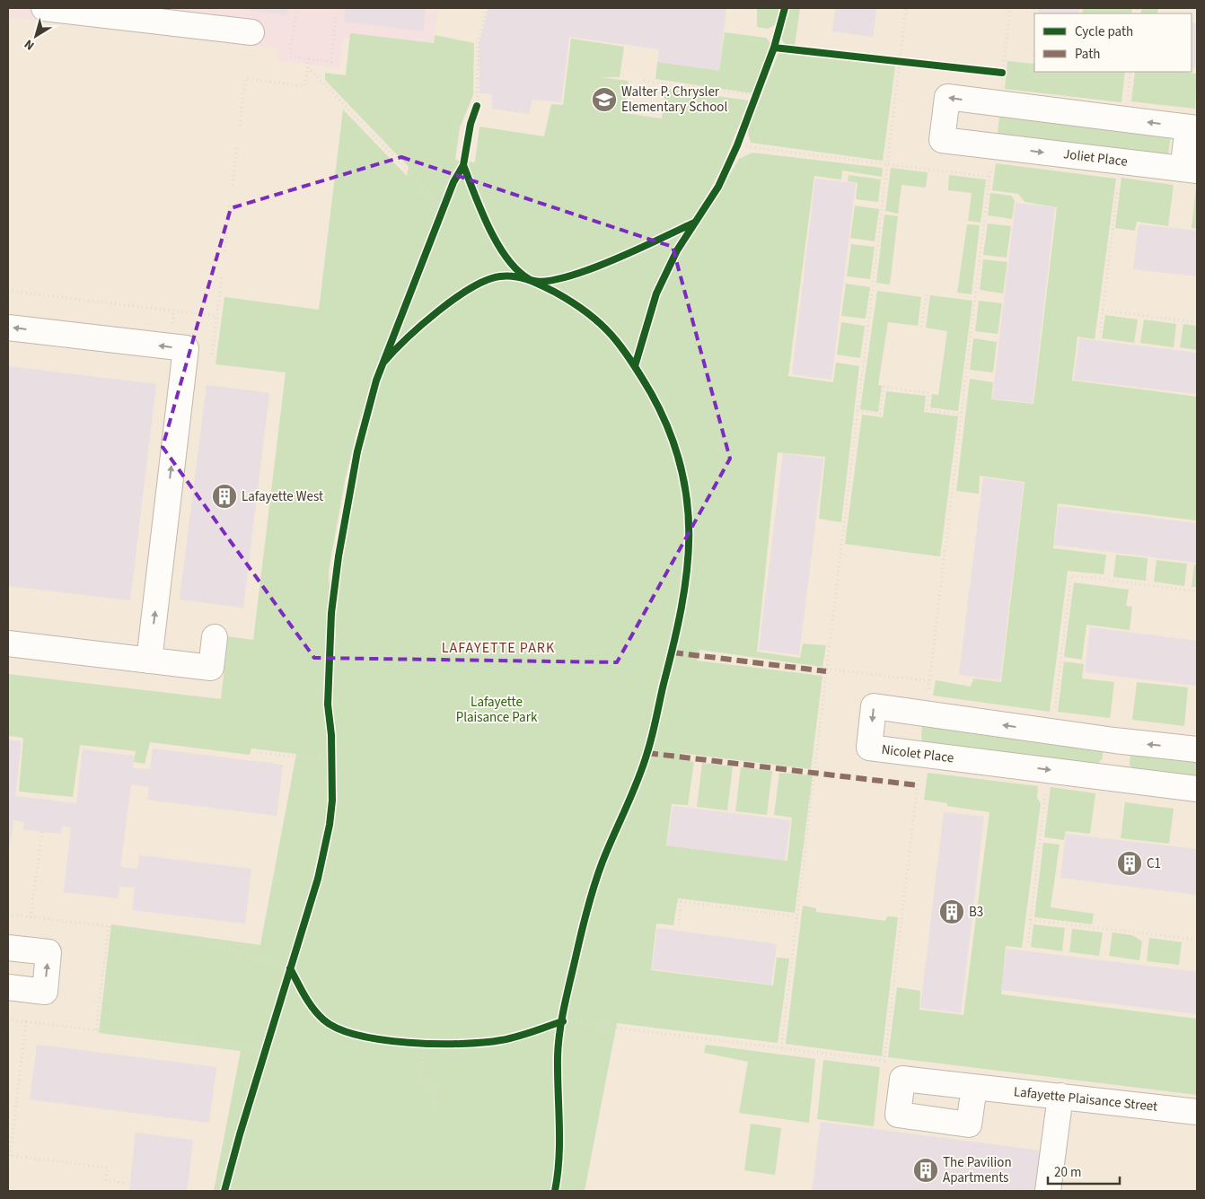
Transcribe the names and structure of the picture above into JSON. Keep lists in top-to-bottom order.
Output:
{
  "streets": {
    "street": ["Joliet Place", "Nicolet Place", "Lafayette Plaisance Street"]
  },
  "districts": ["LAFAYETTE PARK"],
  "parks": ["Lafayette Plaisance Park"],
  "places": {
    "school or university": ["Walter P. Chrysler Elementary School"],
    "building": [
      "Lafayette West",
      "C1",
      "B3",
      "The Pavilion Apartments"
    ]
  },
  "legend": ["Cycle path", "Path"],
  "scale_bar": "20 m",
  "north": "bottom left"
}
